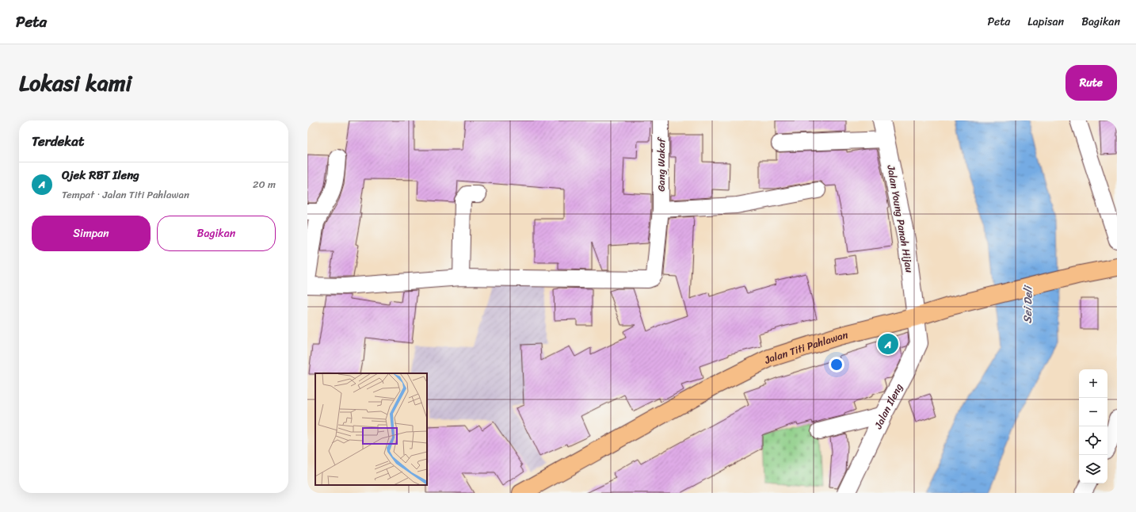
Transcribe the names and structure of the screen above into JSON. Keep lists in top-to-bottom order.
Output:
{
  "streets": {
    "main road": ["Jalan Titi Pahlawan"],
    "street": ["Gang Wakaf", "Jalan Young Panah Hijau", "Jalan Ileng"]
  },
  "crossings": [
    ["Jalan Young Panah Hijau", "Jalan Titi Pahlawan"],
    ["Jalan Young Panah Hijau", "Jalan Ileng"],
    ["Jalan Titi Pahlawan", "Jalan Ileng"]
  ],
  "water": ["Sei Deli"],
  "page": {
    "header": "Peta",
    "nav": ["Peta", "Lapisan", "Bagikan"],
    "title": "Lokasi kami",
    "buttons": [
      "Rute",
      ["Simpan", "Bagikan"]
    ],
    "heading": "Terdekat",
    "list": [
      {
        "mark": "A",
        "name": "Ojek RBT Ileng",
        "note": "Tempat · Jalan Titi Pahlawan",
        "value": "20 m"
      }
    ],
    "pins": "A",
    "map_buttons": ["+", "−"]
  }
}
